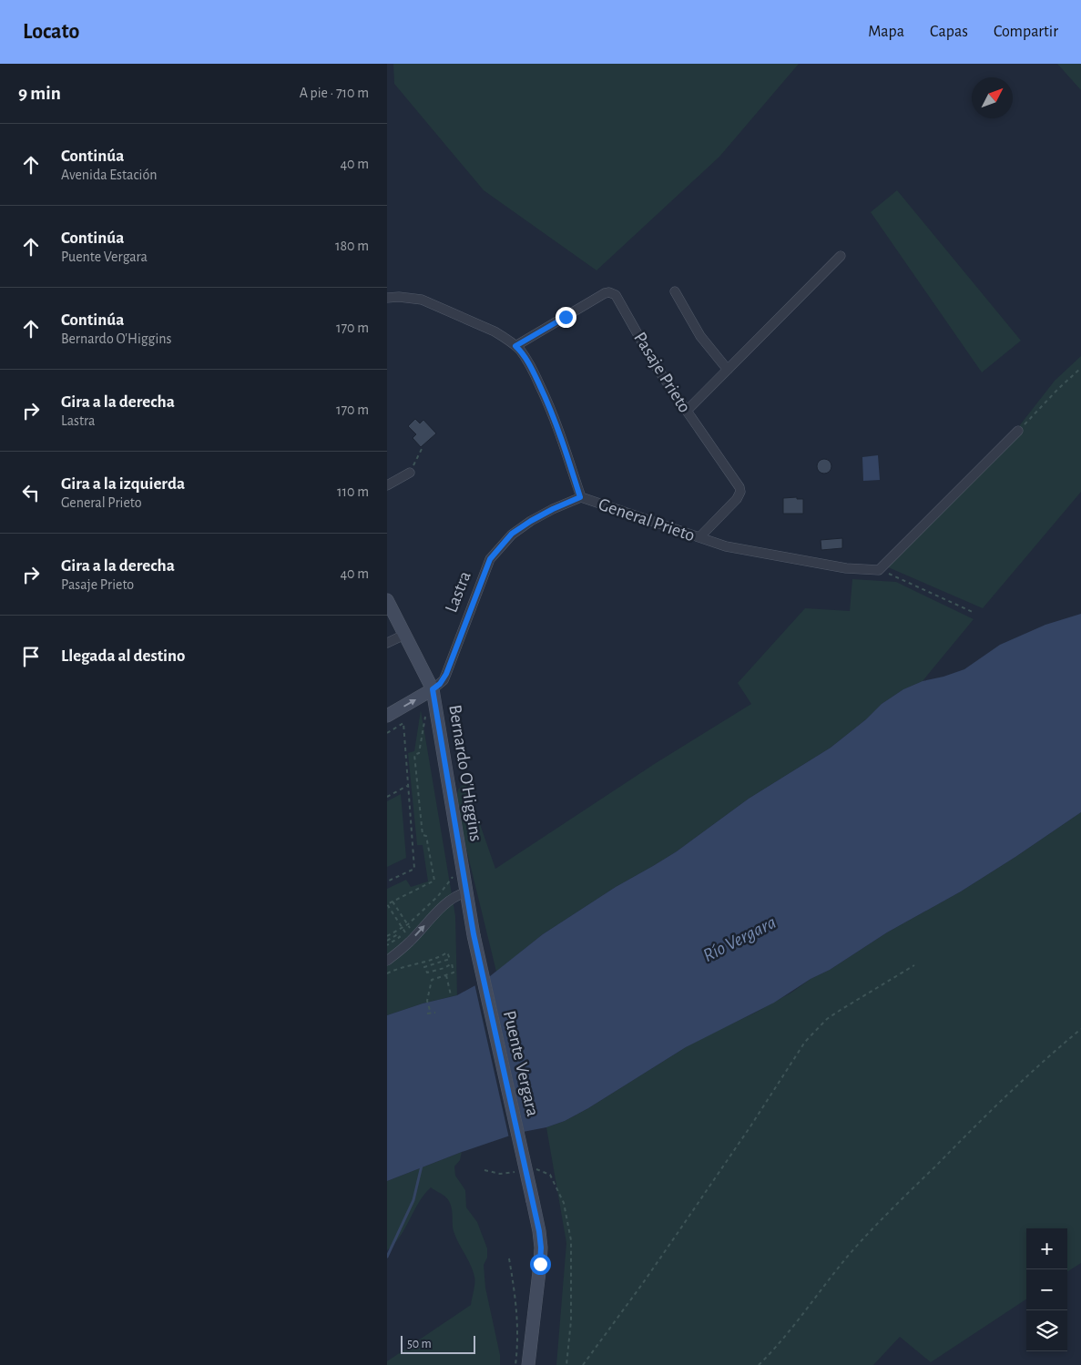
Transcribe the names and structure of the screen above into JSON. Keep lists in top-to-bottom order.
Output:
{
  "streets": {
    "main road": ["Lastra", "Bernardo O'Higgins", "Puente Vergara"],
    "street": ["Pasaje Prieto", "General Prieto"]
  },
  "crossings": [
    ["Pasaje Prieto", "General Prieto"],
    ["General Prieto", "Lastra"],
    ["Lastra", "Bernardo O'Higgins"],
    ["Bernardo O'Higgins", "Puente Vergara"]
  ],
  "water": ["Río Vergara"],
  "scale_bar": "50 m",
  "north": "top right",
  "page": {
    "header": "Locato",
    "nav": ["Mapa", "Capas", "Compartir"],
    "heading": ["9 min", "A pie · 710 m"],
    "list": [
      ["Continúa", "Avenida Estación", "40 m"],
      ["Continúa", "Puente Vergara", "180 m"],
      ["Continúa", "Bernardo O'Higgins", "170 m"],
      ["Gira a la derecha", "Lastra", "170 m"],
      ["Gira a la izquierda", "General Prieto", "110 m"],
      ["Gira a la derecha", "Pasaje Prieto", "40 m"],
      "Llegada al destino"
    ],
    "map_buttons": ["+", "−"],
    "scale": "50 m"
  }
}
